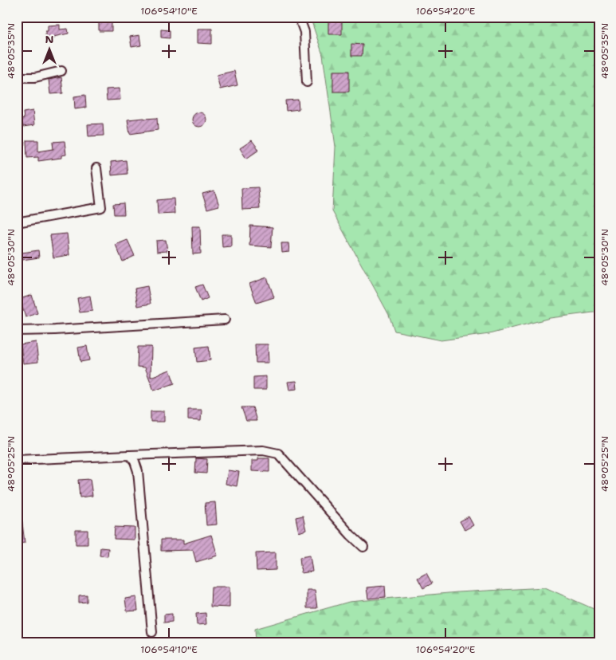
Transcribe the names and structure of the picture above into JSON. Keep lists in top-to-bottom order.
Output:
{
  "north": "top",
  "coordinates": [
    "106°54'10\"E",
    "106°54'20\"E",
    "48°05'35\"N",
    "48°05'30\"N",
    "48°05'25\"N"
  ]
}
